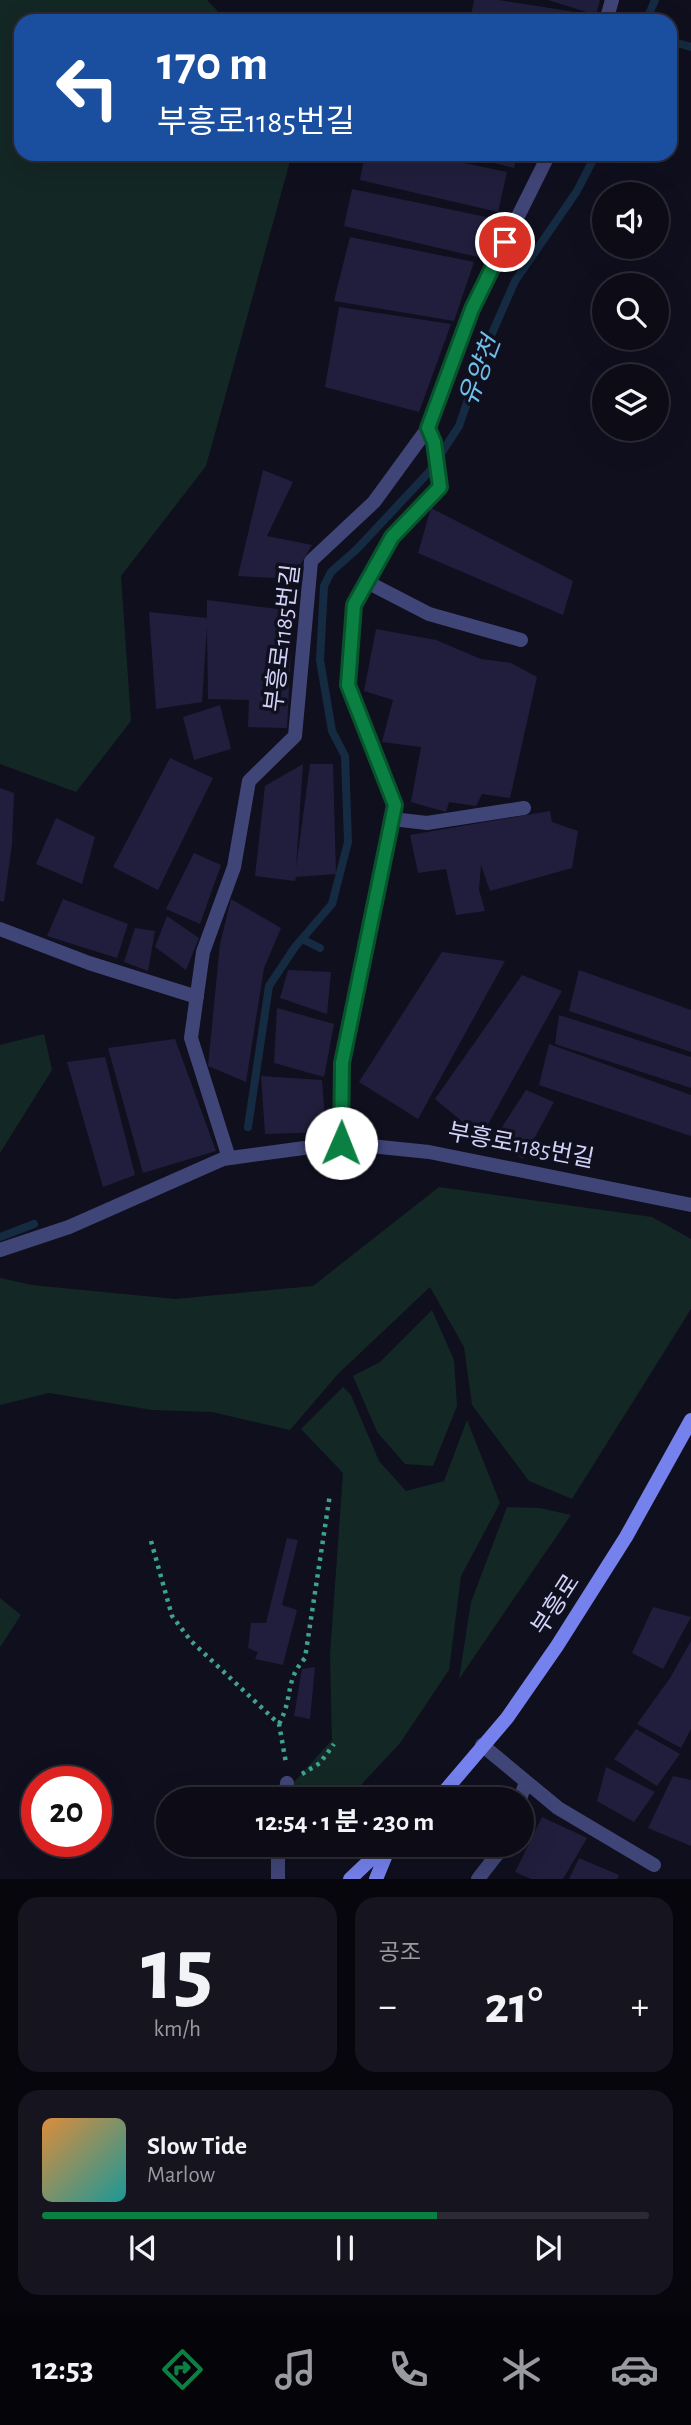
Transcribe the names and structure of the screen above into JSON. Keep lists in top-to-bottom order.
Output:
{
  "streets": {
    "main road": ["부흥로"],
    "lane": ["부흥로1185번길"]
  },
  "water": ["유양천"],
  "page": {
    "turn": ["170 m", "부흥로1185번길"],
    "limit": "20",
    "trip": "12:54 · 1 분 · 230 m",
    "tile": [
      ["15", "km/h"],
      "공조"
    ],
    "heat": ["−", "21°", "+"],
    "song": ["Slow Tide", "Marlow"],
    "tabs": "12:53"
  }
}
